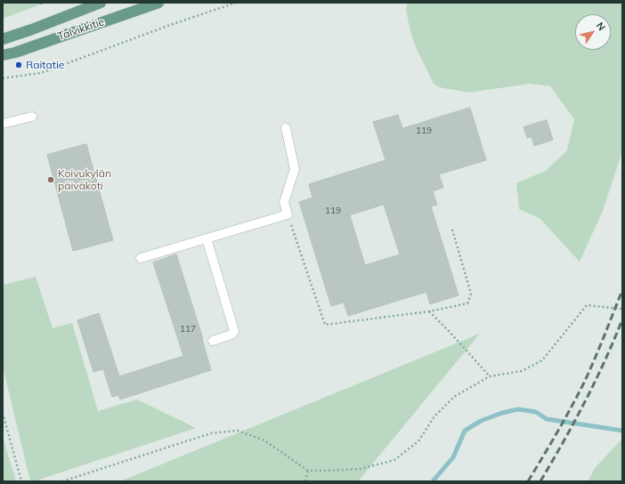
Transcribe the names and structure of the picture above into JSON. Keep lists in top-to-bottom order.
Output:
{
  "streets": {
    "main road": ["Talvikkitie"]
  },
  "places": ["Raitatie", "Koivukylän päiväkoti"],
  "house_numbers": ["119", "119", "117"],
  "north": "top right"
}
